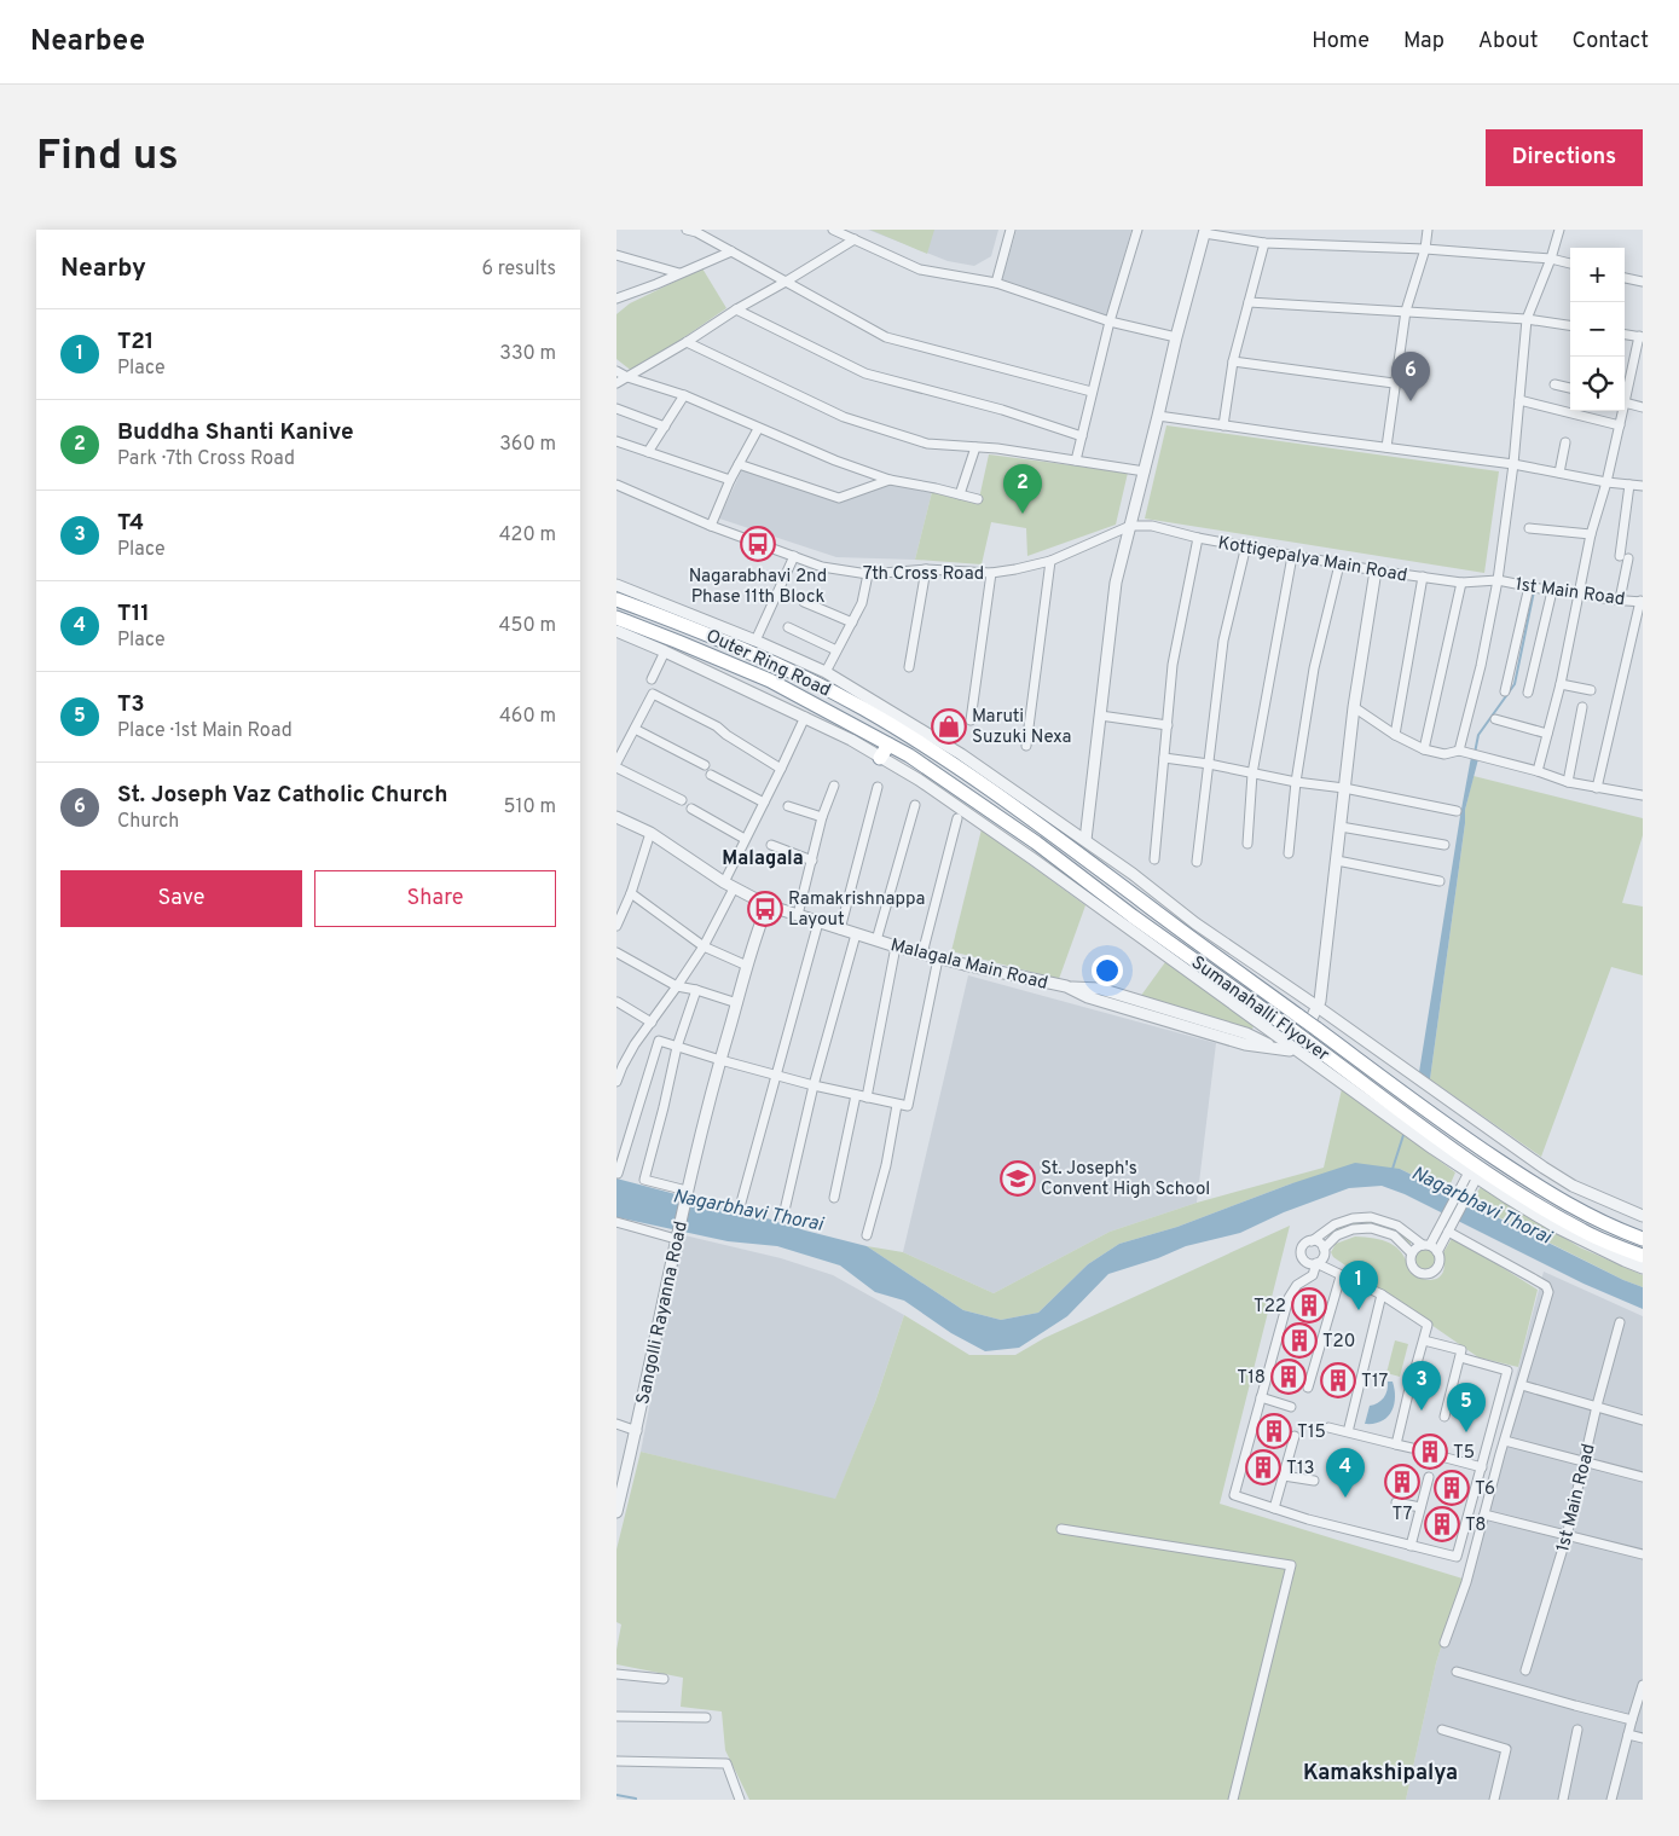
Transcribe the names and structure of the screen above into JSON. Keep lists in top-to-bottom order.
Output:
{
  "streets": {
    "highway": ["Outer Ring Road", "Sumanahalli Flyover"],
    "street": [
      "Kottigepalya Main Road",
      "7th Cross Road",
      "1st Main Road",
      "Malagala Main Road",
      "Sangolli Rayanna Road"
    ]
  },
  "crossings": [
    ["Kottigepalya Main Road", "7th Cross Road"],
    ["Kottigepalya Main Road", "1st Main Road"],
    ["Outer Ring Road", "Sumanahalli Flyover"],
    ["Malagala Main Road", "Sangolli Rayanna Road"]
  ],
  "districts": ["Malagala", "Kamakshipalya"],
  "water": ["Nagarbhavi Thorai"],
  "places": {
    "bus stop": ["Nagarabhavi 2nd Phase 11th Block", "Ramakrishnappa Layout"],
    "shop": ["Maruti Suzuki Nexa"],
    "school or university": ["St. Joseph's Convent High School"],
    "building": [
      "T22",
      "T20",
      "T18",
      "T17",
      "T15",
      "T5",
      "T13",
      "T7",
      "T6",
      "T8"
    ]
  },
  "page": {
    "header": "Nearbee",
    "nav": [
      "Home",
      "Map",
      "About",
      "Contact"
    ],
    "buttons": [
      "Directions",
      ["Save", "Share"]
    ],
    "title": "Find us",
    "heading": ["Nearby", "6 results"],
    "map_buttons": ["+", "−"],
    "list": [
      {
        "mark": "1",
        "name": "T21",
        "note": "Place",
        "value": "330 m"
      },
      {
        "mark": "2",
        "name": "Buddha Shanti Kanive",
        "note": "Park · 7th Cross Road",
        "value": "360 m"
      },
      {
        "mark": "3",
        "name": "T4",
        "note": "Place",
        "value": "420 m"
      },
      {
        "mark": "4",
        "name": "T11",
        "note": "Place",
        "value": "450 m"
      },
      {
        "mark": "5",
        "name": "T3",
        "note": "Place · 1st Main Road",
        "value": "460 m"
      },
      {
        "mark": "6",
        "name": "St. Joseph Vaz Catholic Church",
        "note": "Church",
        "value": "510 m"
      }
    ],
    "pins": [
      "6",
      "2",
      "1",
      "3",
      "5",
      "4"
    ]
  }
}
